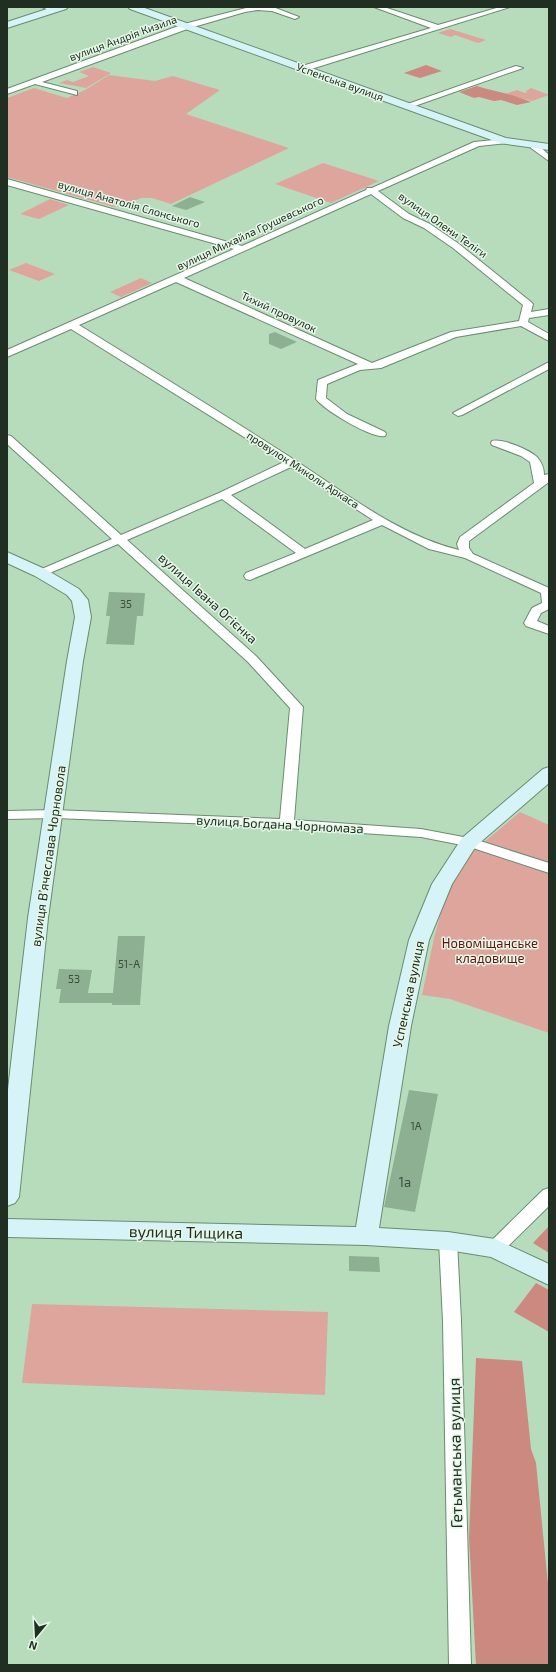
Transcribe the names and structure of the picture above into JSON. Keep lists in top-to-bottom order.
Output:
{
  "streets": {
    "street": [
      "вулиця Андрія Кизила",
      "Успенська вулиця",
      "вулиця Анатолія Слонського",
      "вулиця Олени Теліги",
      "вулиця Михайла Грушевського",
      "Тихий провулок",
      "провулок Миколи Аркаса",
      "вулиця Івана Огієнка",
      "вулиця Богдана Чорномаза",
      "вулиця В’ячеслава Чорновола",
      "вулиця Тищика",
      "Гетьманська вулиця"
    ]
  },
  "crossings": [
    ["вулиця Андрія Кизила", "Успенська вулиця"],
    ["Успенська вулиця", "вулиця Михайла Грушевського"],
    ["Успенська вулиця", "вулиця Богдана Чорномаза"],
    ["Успенська вулиця", "вулиця Тищика"],
    ["вулиця Анатолія Слонського", "вулиця Михайла Грушевського"],
    ["вулиця Олени Теліги", "вулиця Михайла Грушевського"],
    ["вулиця Михайла Грушевського", "Тихий провулок"],
    ["вулиця Михайла Грушевського", "провулок Миколи Аркаса"],
    ["вулиця Івана Огієнка", "вулиця Богдана Чорномаза"],
    ["вулиця Богдана Чорномаза", "вулиця В’ячеслава Чорновола"],
    ["вулиця Тищика", "Гетьманська вулиця"]
  ],
  "parks": ["Новоміщанське кладовище"],
  "house_numbers": [
    "35",
    "51-А",
    "53",
    "1А",
    "1а"
  ],
  "north": "bottom"
}
